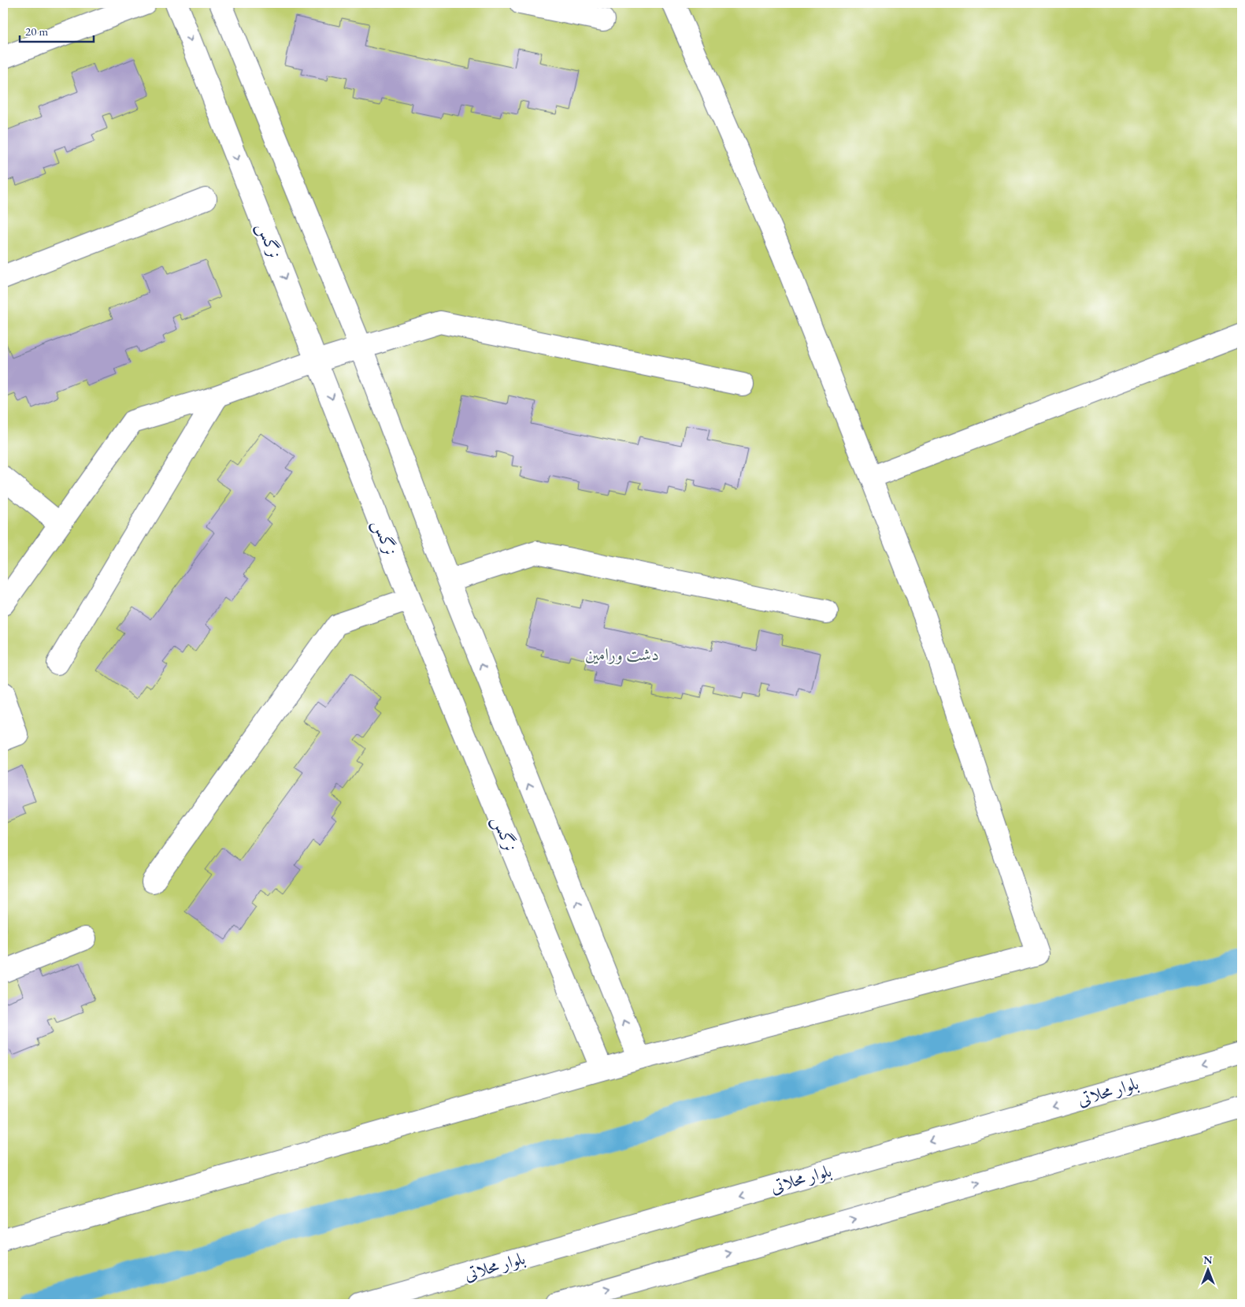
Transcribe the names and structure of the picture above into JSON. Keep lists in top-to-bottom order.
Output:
{
  "streets": {
    "street": ["نرگس", "بلوار محلاتی"]
  },
  "parks": ["دشت ورامین"],
  "scale_bar": "20 m",
  "north": "top"
}
